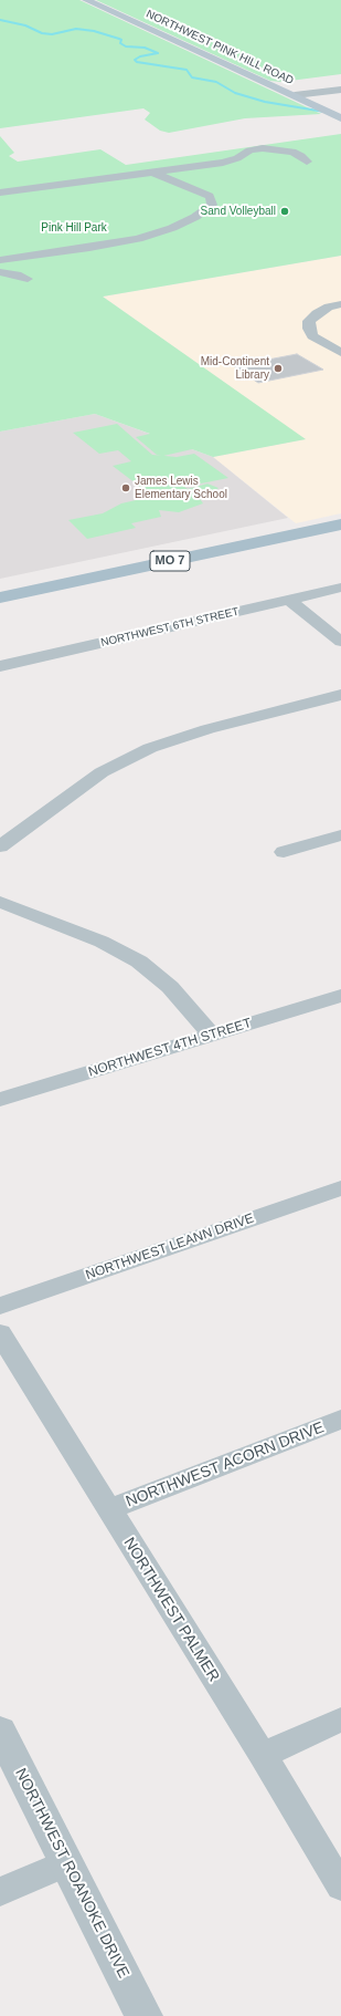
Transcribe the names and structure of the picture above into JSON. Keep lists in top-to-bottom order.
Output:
{
  "streets": {
    "main road": ["NORTHWEST PINK HILL ROAD", "MO 7"],
    "street": [
      "NORTHWEST 6TH STREET",
      "NORTHWEST 4TH STREET",
      "NORTHWEST LEANN DRIVE",
      "NORTHWEST ACORN DRIVE",
      "NORTHWEST PALMER",
      "NORTHWEST ROANOKE DRIVE"
    ]
  },
  "crossings": [
    ["NORTHWEST ACORN DRIVE", "NORTHWEST PALMER"]
  ],
  "parks": ["Pink Hill Park"],
  "places": ["Sand Volleyball", "Mid-Continent Library", "James Lewis Elementary School"]
}
